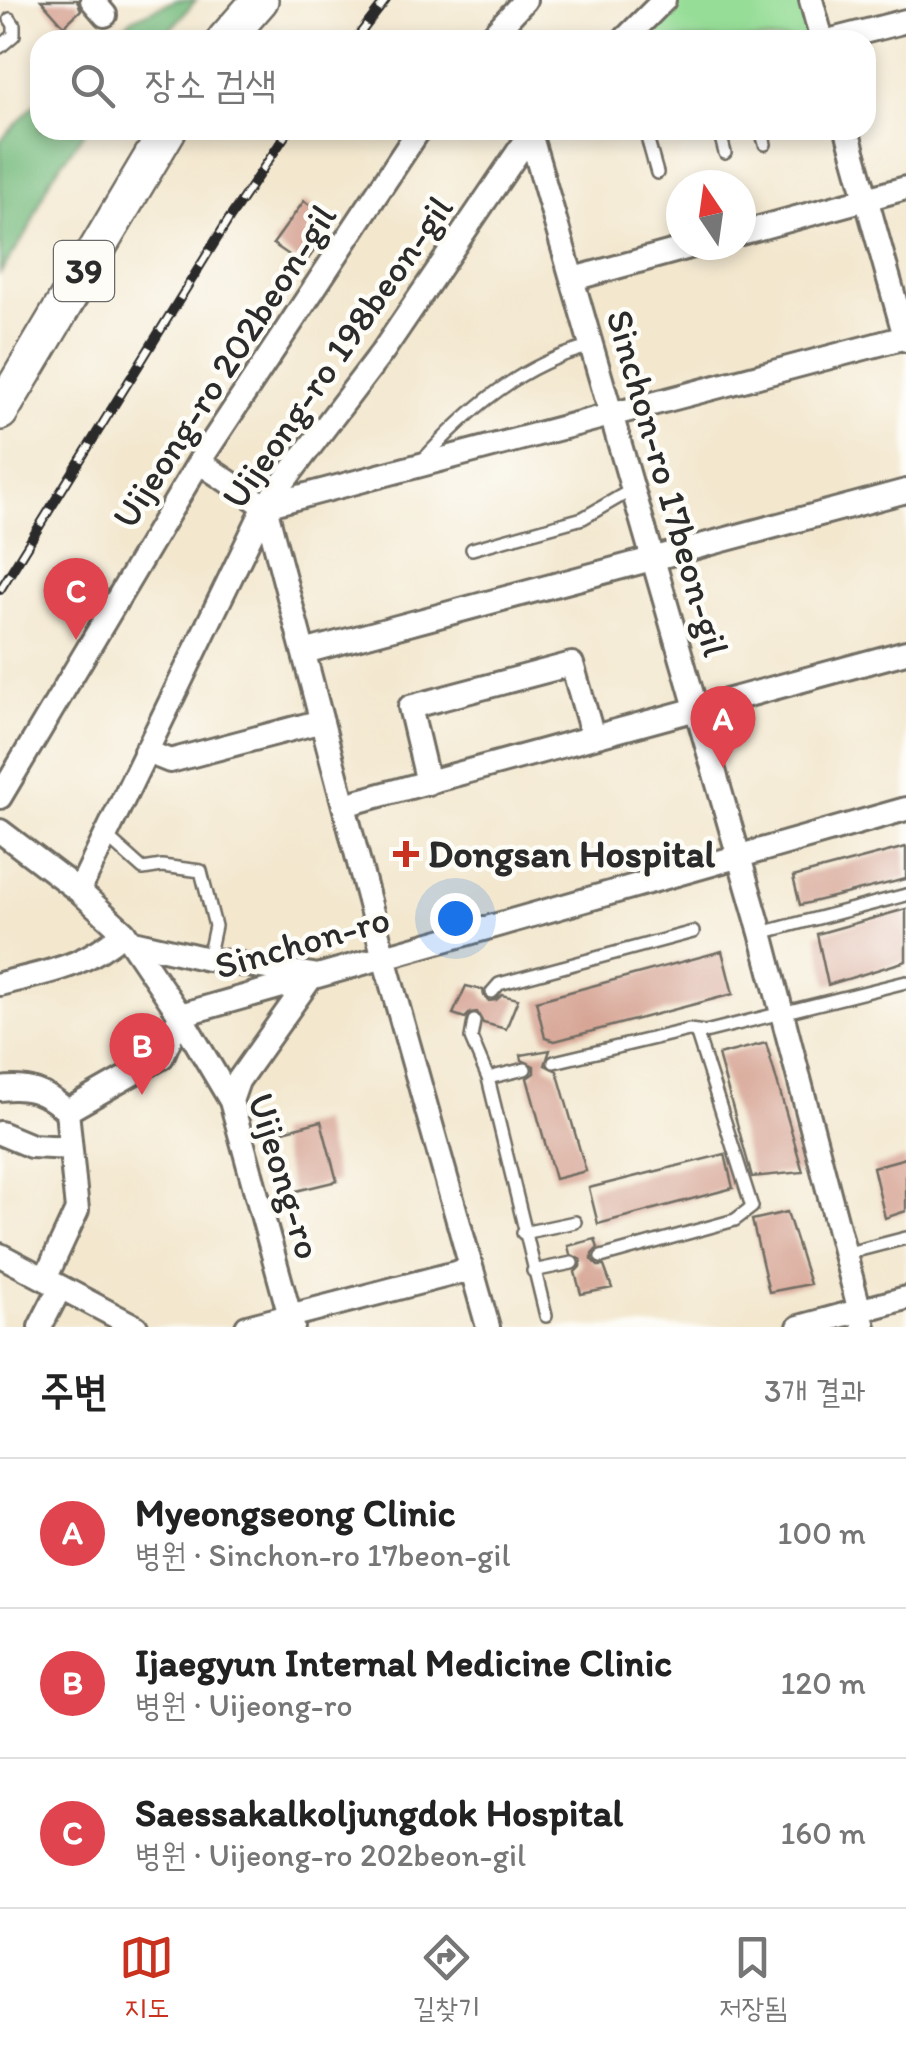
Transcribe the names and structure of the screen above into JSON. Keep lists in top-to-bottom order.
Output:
{
  "streets": {
    "main road": ["39"],
    "street": [
      "Uijeong-ro 198beon-gil",
      "Uijeong-ro 202beon-gil",
      "Sinchon-ro 17beon-gil",
      "Sinchon-ro",
      "Uijeong-ro"
    ]
  },
  "crossings": [
    ["Uijeong-ro 198beon-gil", "Uijeong-ro"],
    ["Sinchon-ro 17beon-gil", "Sinchon-ro"],
    ["Sinchon-ro", "Uijeong-ro"]
  ],
  "places": {
    "health": ["Dongsan Hospital"]
  },
  "north": "top",
  "page": {
    "search": "장소 검색",
    "pins": ["C", "A", "B"],
    "heading": ["주변", "3개 결과"],
    "list": [
      {
        "mark": "A",
        "name": "Myeongseong Clinic",
        "note": "병원 · Sinchon-ro 17beon-gil",
        "value": "100 m"
      },
      {
        "mark": "B",
        "name": "Ijaegyun Internal Medicine Clinic",
        "note": "병원 · Uijeong-ro",
        "value": "120 m"
      },
      {
        "mark": "C",
        "name": "Saessakalkoljungdok Hospital",
        "note": "병원 · Uijeong-ro 202beon-gil",
        "value": "160 m"
      }
    ],
    "nav": ["지도", "길찾기", "저장됨"]
  }
}
